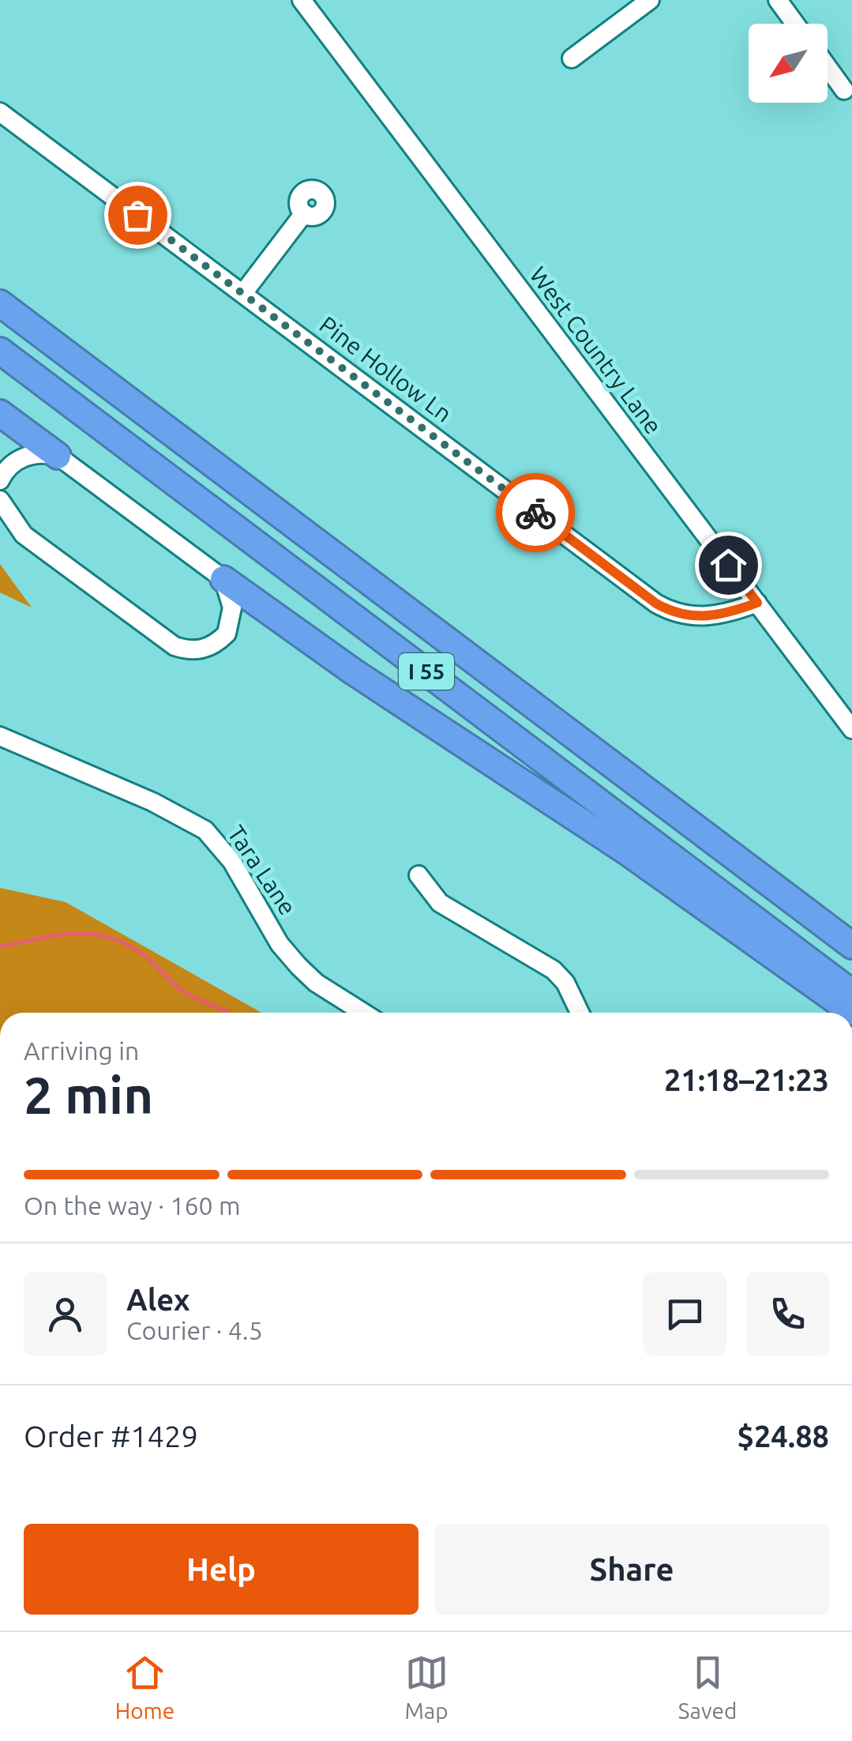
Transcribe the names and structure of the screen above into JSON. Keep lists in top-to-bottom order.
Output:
{
  "streets": {
    "highway": ["I 55"],
    "street": ["West Country Lane", "Pine Hollow Ln", "Tara Lane"]
  },
  "crossings": [
    ["West Country Lane", "Pine Hollow Ln"]
  ],
  "north": "bottom left",
  "page": {
    "heading": ["2 min", "Arriving in", "21:18–21:23"],
    "panel": [
      "Alex",
      "Courier · 4.5",
      "Order #1429",
      "$24.88"
    ],
    "bar": "On the way · 160 m",
    "buttons": ["Help", "Share"],
    "tabs": ["Home", "Map", "Saved"]
  }
}
